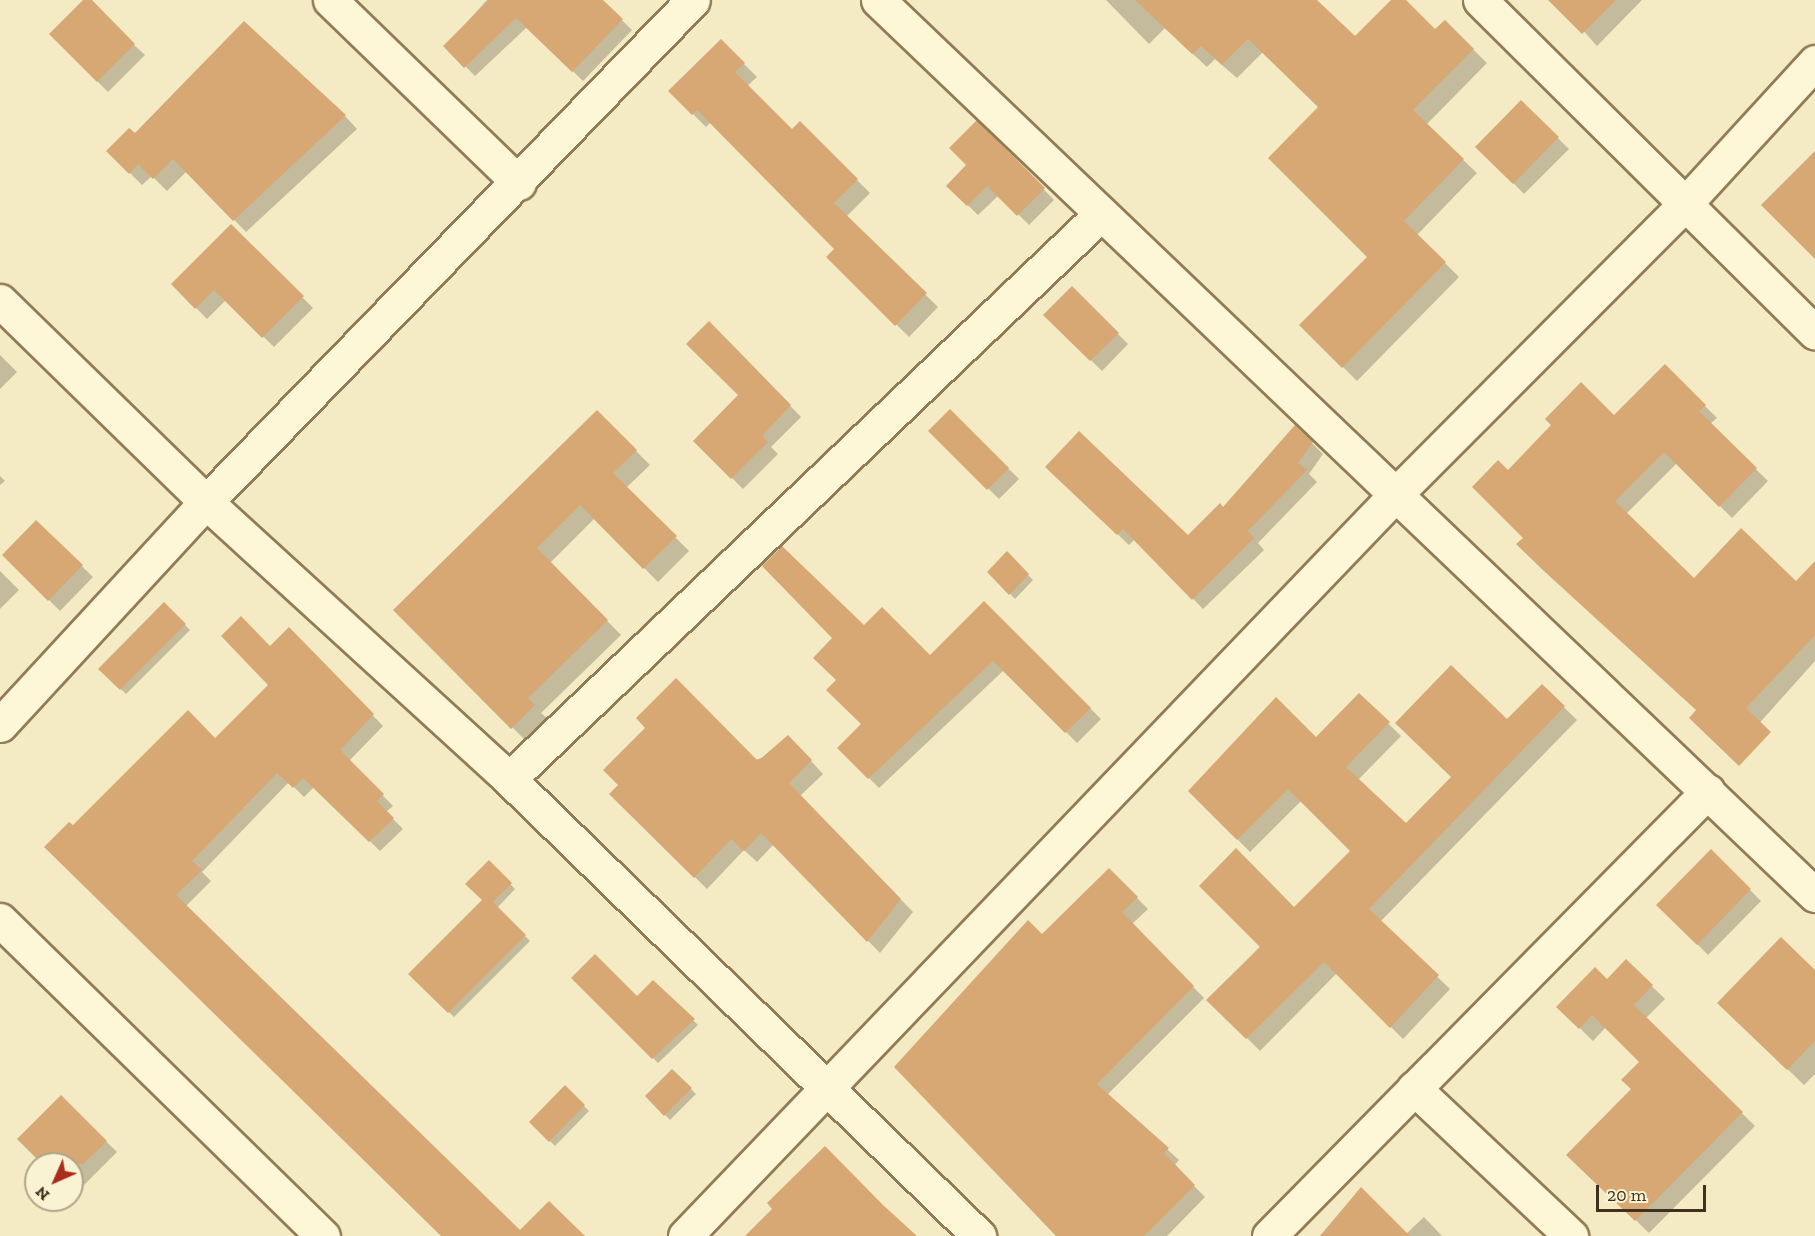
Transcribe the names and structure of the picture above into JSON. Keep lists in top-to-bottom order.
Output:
{
  "scale_bar": "20 m",
  "north": "bottom left"
}
